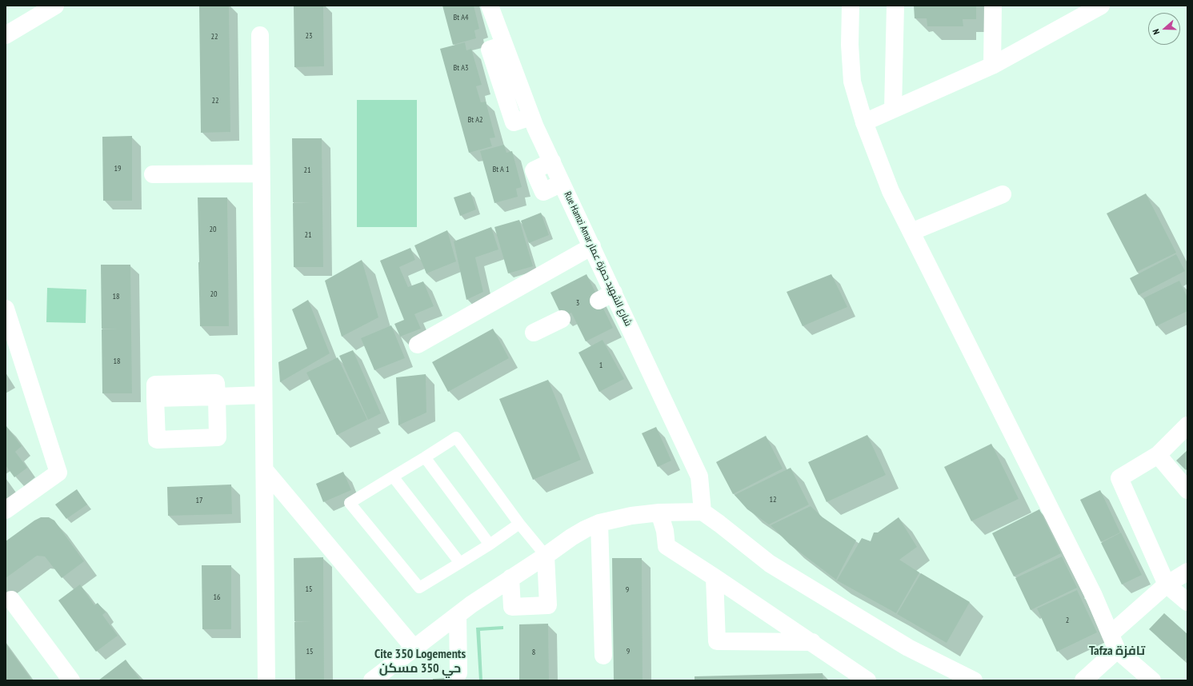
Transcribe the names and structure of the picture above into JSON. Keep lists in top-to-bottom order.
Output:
{
  "streets": {
    "street": ["Rue Hamzi Amar شارع الشهيد حمزة عمار"]
  },
  "districts": ["Tafza تافزة", "Cite 350 Logements حي 350 مسكن"],
  "house_numbers": [
    "Bt A4",
    "23",
    "22",
    "Bt A3",
    "22",
    "Bt A2",
    "19",
    "Bt A 1",
    "21",
    "20",
    "21",
    "20",
    "18",
    "3",
    "18",
    "1",
    "12",
    "17",
    "15",
    "9",
    "16",
    "2",
    "15",
    "9",
    "8"
  ],
  "north": "left"
}
